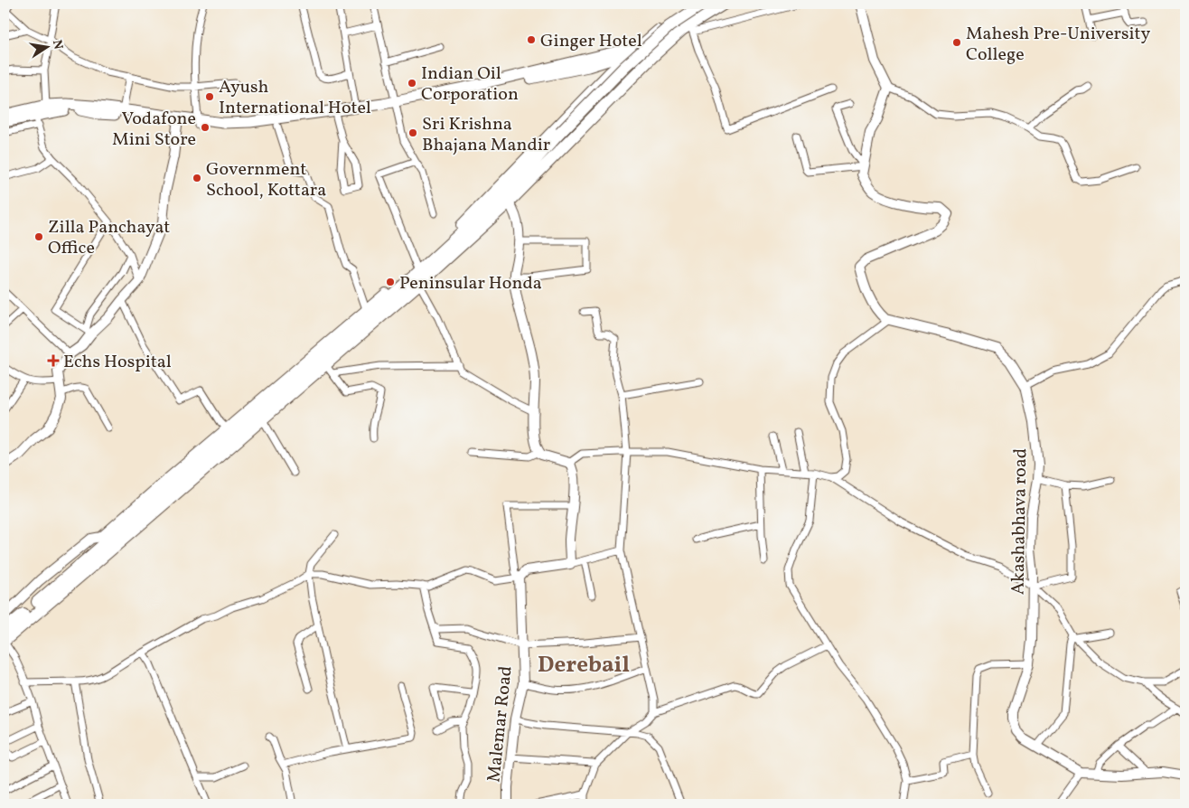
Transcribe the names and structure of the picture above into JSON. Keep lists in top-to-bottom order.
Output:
{
  "streets": {
    "street": ["Akashabhava road", "Malemar Road"]
  },
  "districts": ["Derebail"],
  "places": {
    "other": [
      "Ginger Hotel",
      "Mahesh Pre-University College",
      "Indian Oil Corporation",
      "Ayush International Hotel",
      "Vodafone Mini Store",
      "Sri Krishna Bhajana Mandir",
      "Government School, Kottara",
      "Zilla Panchayat Office",
      "Peninsular Honda"
    ],
    "health": ["Echs Hospital"]
  },
  "north": "right"
}
